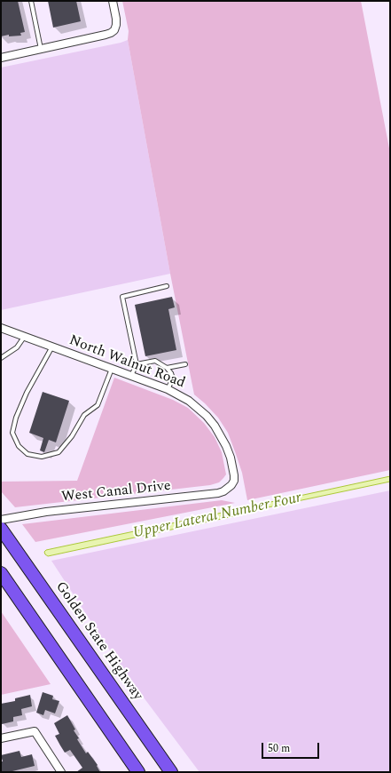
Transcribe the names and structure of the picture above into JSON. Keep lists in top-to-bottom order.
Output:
{
  "streets": {
    "highway": ["Golden State Highway"],
    "street": ["North Walnut Road", "West Canal Drive"]
  },
  "crossings": [
    ["North Walnut Road", "West Canal Drive"]
  ],
  "water": ["Upper Lateral Number Four"],
  "scale_bar": "50 m"
}
